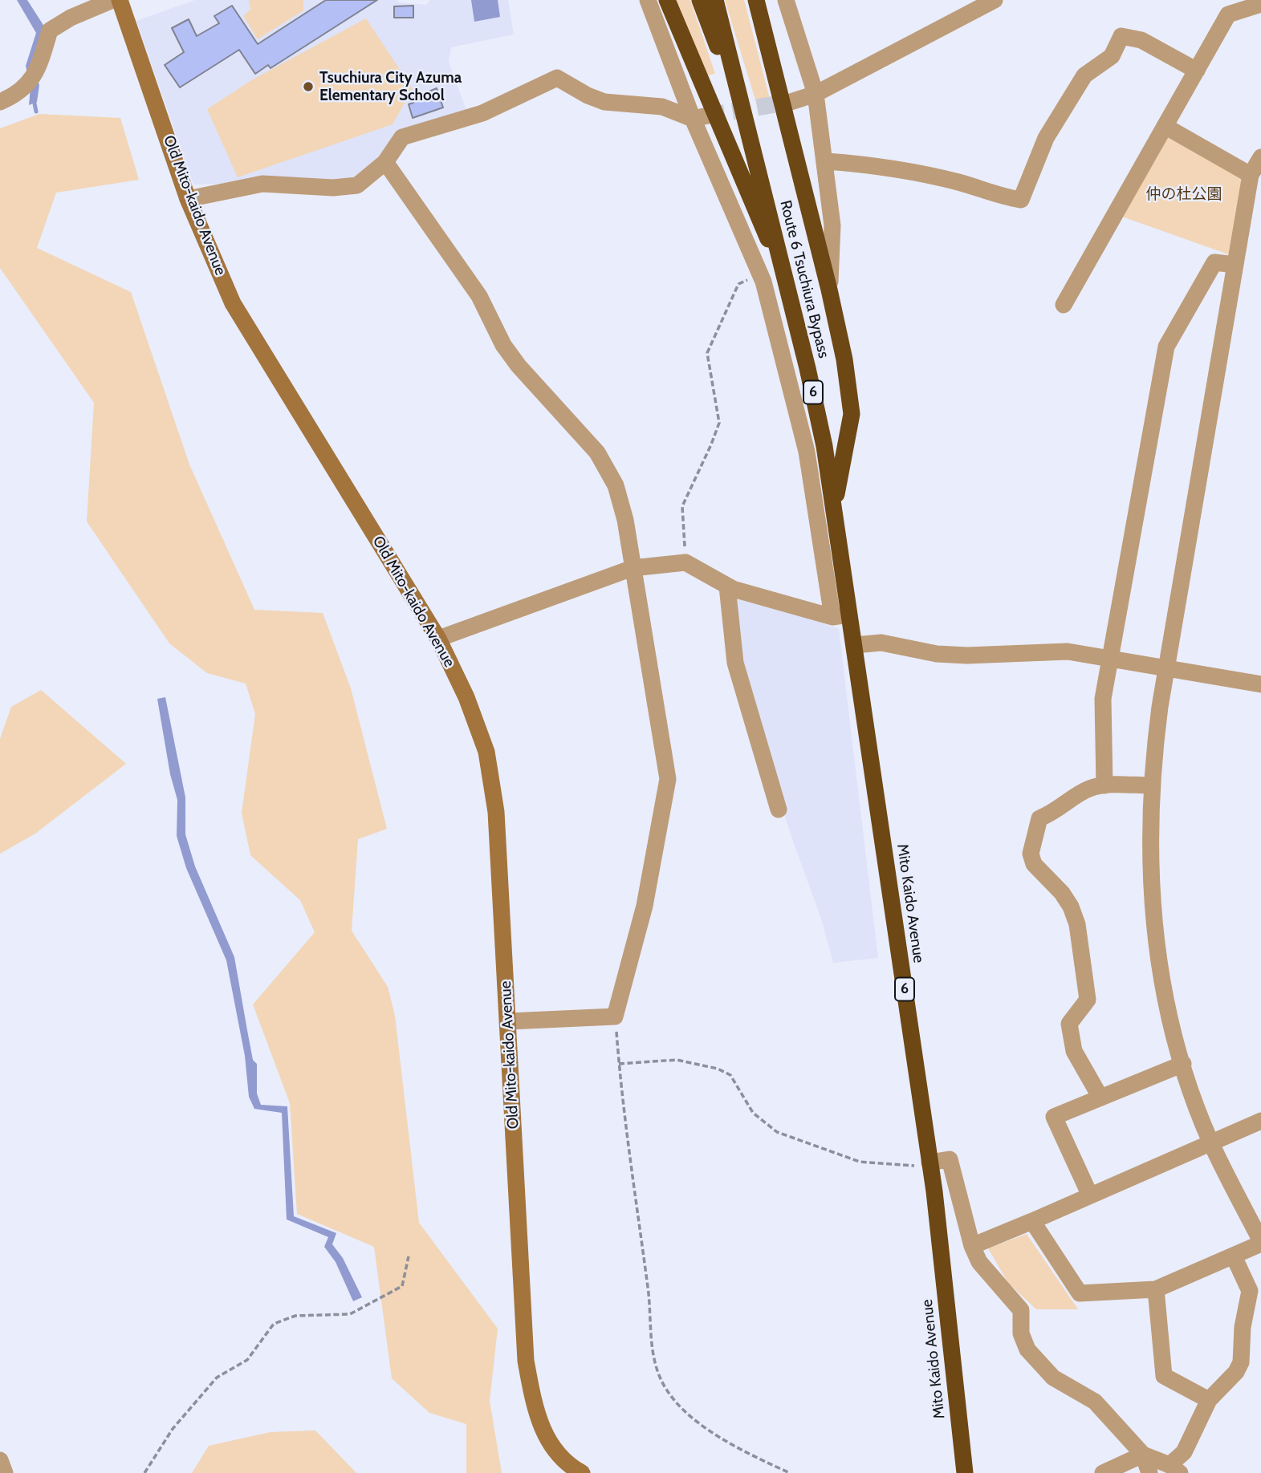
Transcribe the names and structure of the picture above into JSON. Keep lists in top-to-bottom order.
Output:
{
  "streets": {
    "highway": ["Route 6 Tsuchiura Bypass", "6", "Mito Kaido Avenue"],
    "street": ["Old Mito-kaido Avenue"]
  },
  "crossings": [
    ["Route 6 Tsuchiura Bypass", "Mito Kaido Avenue"]
  ],
  "parks": ["仲の杜公園"],
  "places": ["Tsuchiura City Azuma Elementary School"]
}
